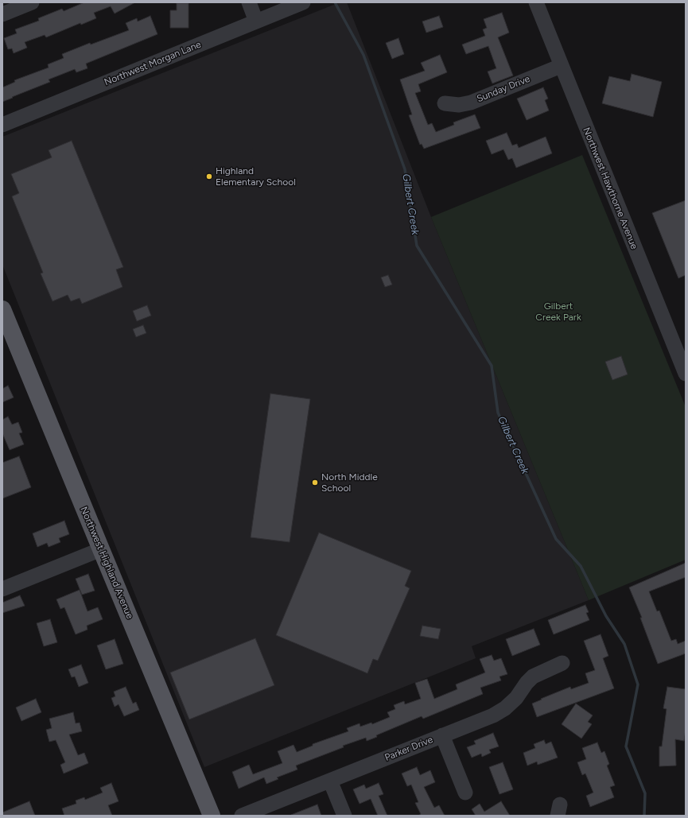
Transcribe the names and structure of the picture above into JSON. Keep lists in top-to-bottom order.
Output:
{
  "streets": {
    "main road": ["Northwest Highland Avenue"],
    "street": [
      "Northwest Morgan Lane",
      "Sunday Drive",
      "Northwest Hawthorne Avenue",
      "Parker Drive"
    ]
  },
  "crossings": [
    ["Sunday Drive", "Northwest Hawthorne Avenue"]
  ],
  "water": ["Gilbert Creek"],
  "parks": ["Gilbert Creek Park"],
  "places": ["Highland Elementary School", "North Middle School"]
}
